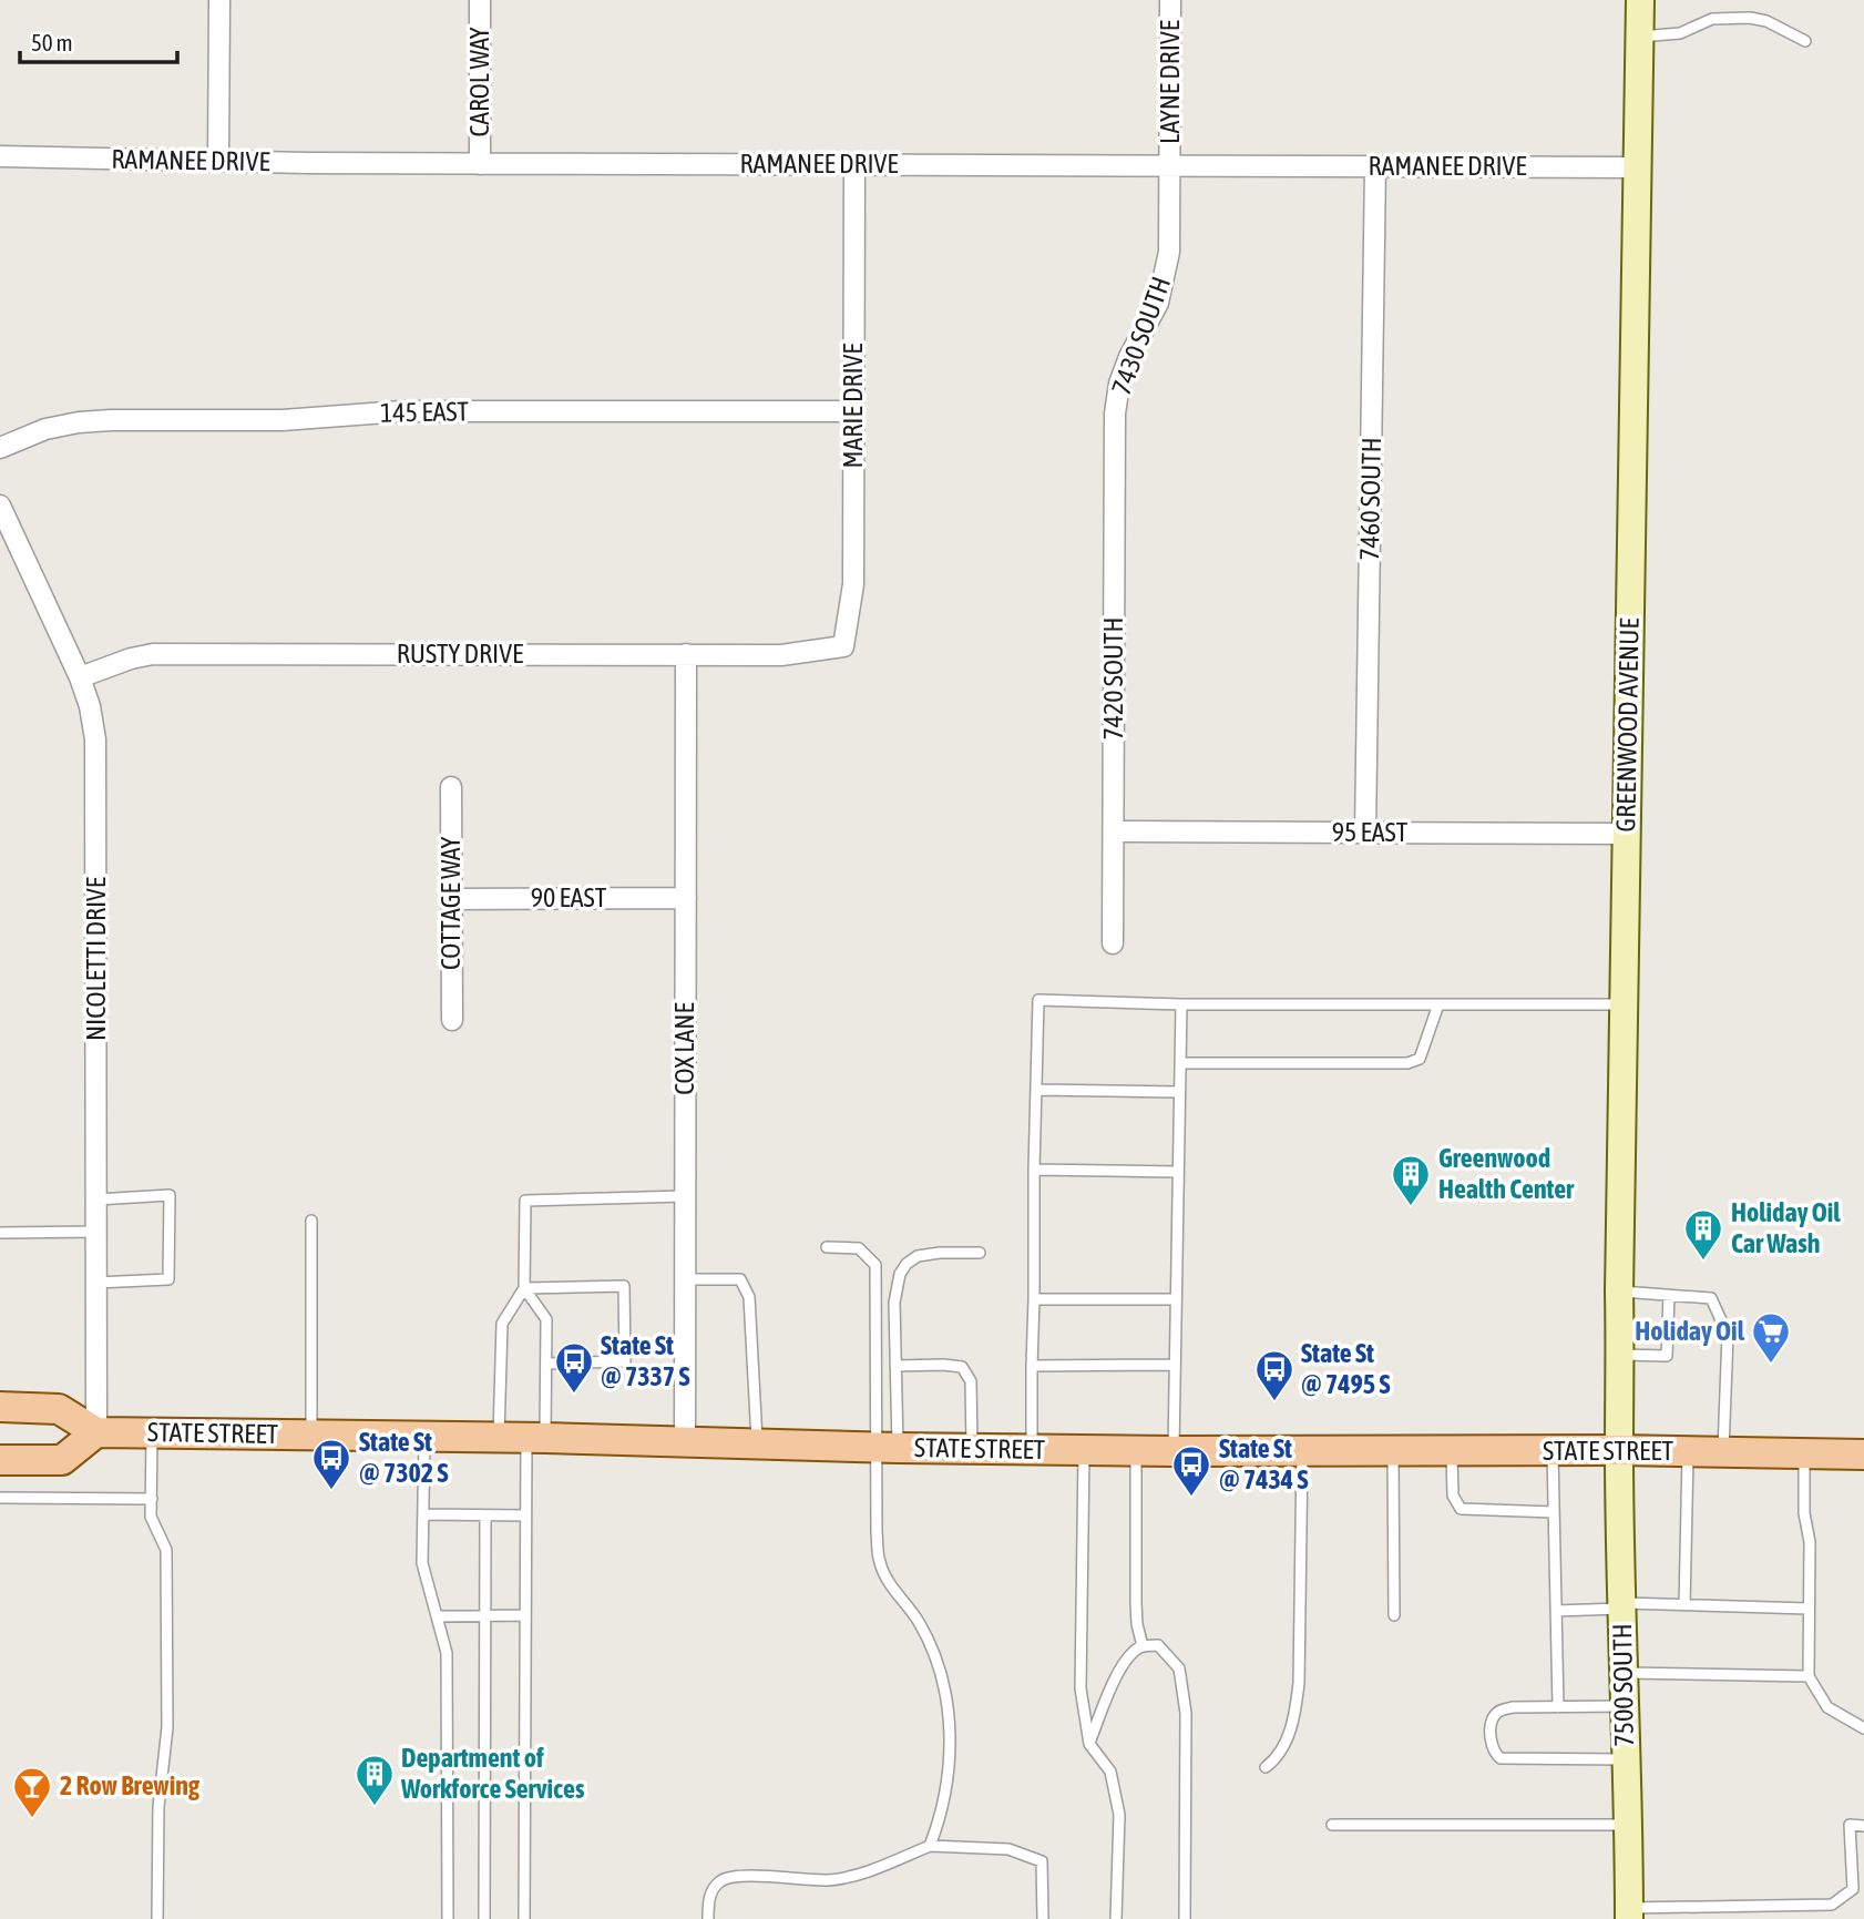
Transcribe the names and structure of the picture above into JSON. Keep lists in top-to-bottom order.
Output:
{
  "streets": {
    "main road": ["STATE STREET"],
    "street": [
      "CAROL WAY",
      "LAYNE DRIVE",
      "RAMANEE DRIVE",
      "7430 SOUTH",
      "MARIE DRIVE",
      "145 EAST",
      "7460 SOUTH",
      "RUSTY DRIVE",
      "7420 SOUTH",
      "GREENWOOD AVENUE",
      "95 EAST",
      "90 EAST",
      "COTTAGE WAY",
      "NICOLETTI DRIVE",
      "COX LANE",
      "7500 SOUTH"
    ]
  },
  "crossings": [
    ["CAROL WAY", "RAMANEE DRIVE"],
    ["LAYNE DRIVE", "RAMANEE DRIVE"],
    ["LAYNE DRIVE", "7430 SOUTH"],
    ["RAMANEE DRIVE", "7430 SOUTH"],
    ["RAMANEE DRIVE", "MARIE DRIVE"],
    ["RAMANEE DRIVE", "7460 SOUTH"],
    ["RAMANEE DRIVE", "GREENWOOD AVENUE"],
    ["7430 SOUTH", "7420 SOUTH"],
    ["MARIE DRIVE", "145 EAST"],
    ["MARIE DRIVE", "RUSTY DRIVE"],
    ["7460 SOUTH", "95 EAST"],
    ["RUSTY DRIVE", "NICOLETTI DRIVE"],
    ["RUSTY DRIVE", "COX LANE"],
    ["7420 SOUTH", "95 EAST"],
    ["GREENWOOD AVENUE", "95 EAST"],
    ["GREENWOOD AVENUE", "STATE STREET"],
    ["GREENWOOD AVENUE", "7500 SOUTH"],
    ["90 EAST", "COTTAGE WAY"],
    ["90 EAST", "COX LANE"],
    ["NICOLETTI DRIVE", "STATE STREET"],
    ["COX LANE", "STATE STREET"],
    ["STATE STREET", "7500 SOUTH"]
  ],
  "places": {
    "building": ["Greenwood Health Center", "Holiday Oil Car Wash", "Department of Workforce Services"],
    "supermarket": ["Holiday Oil"],
    "bus stop": [
      "State St @ 7337 S",
      "State St @ 7495 S",
      "State St @ 7302 S",
      "State St @ 7434 S"
    ],
    "bar": ["2 Row Brewing"]
  },
  "scale_bar": "50 m"
}
